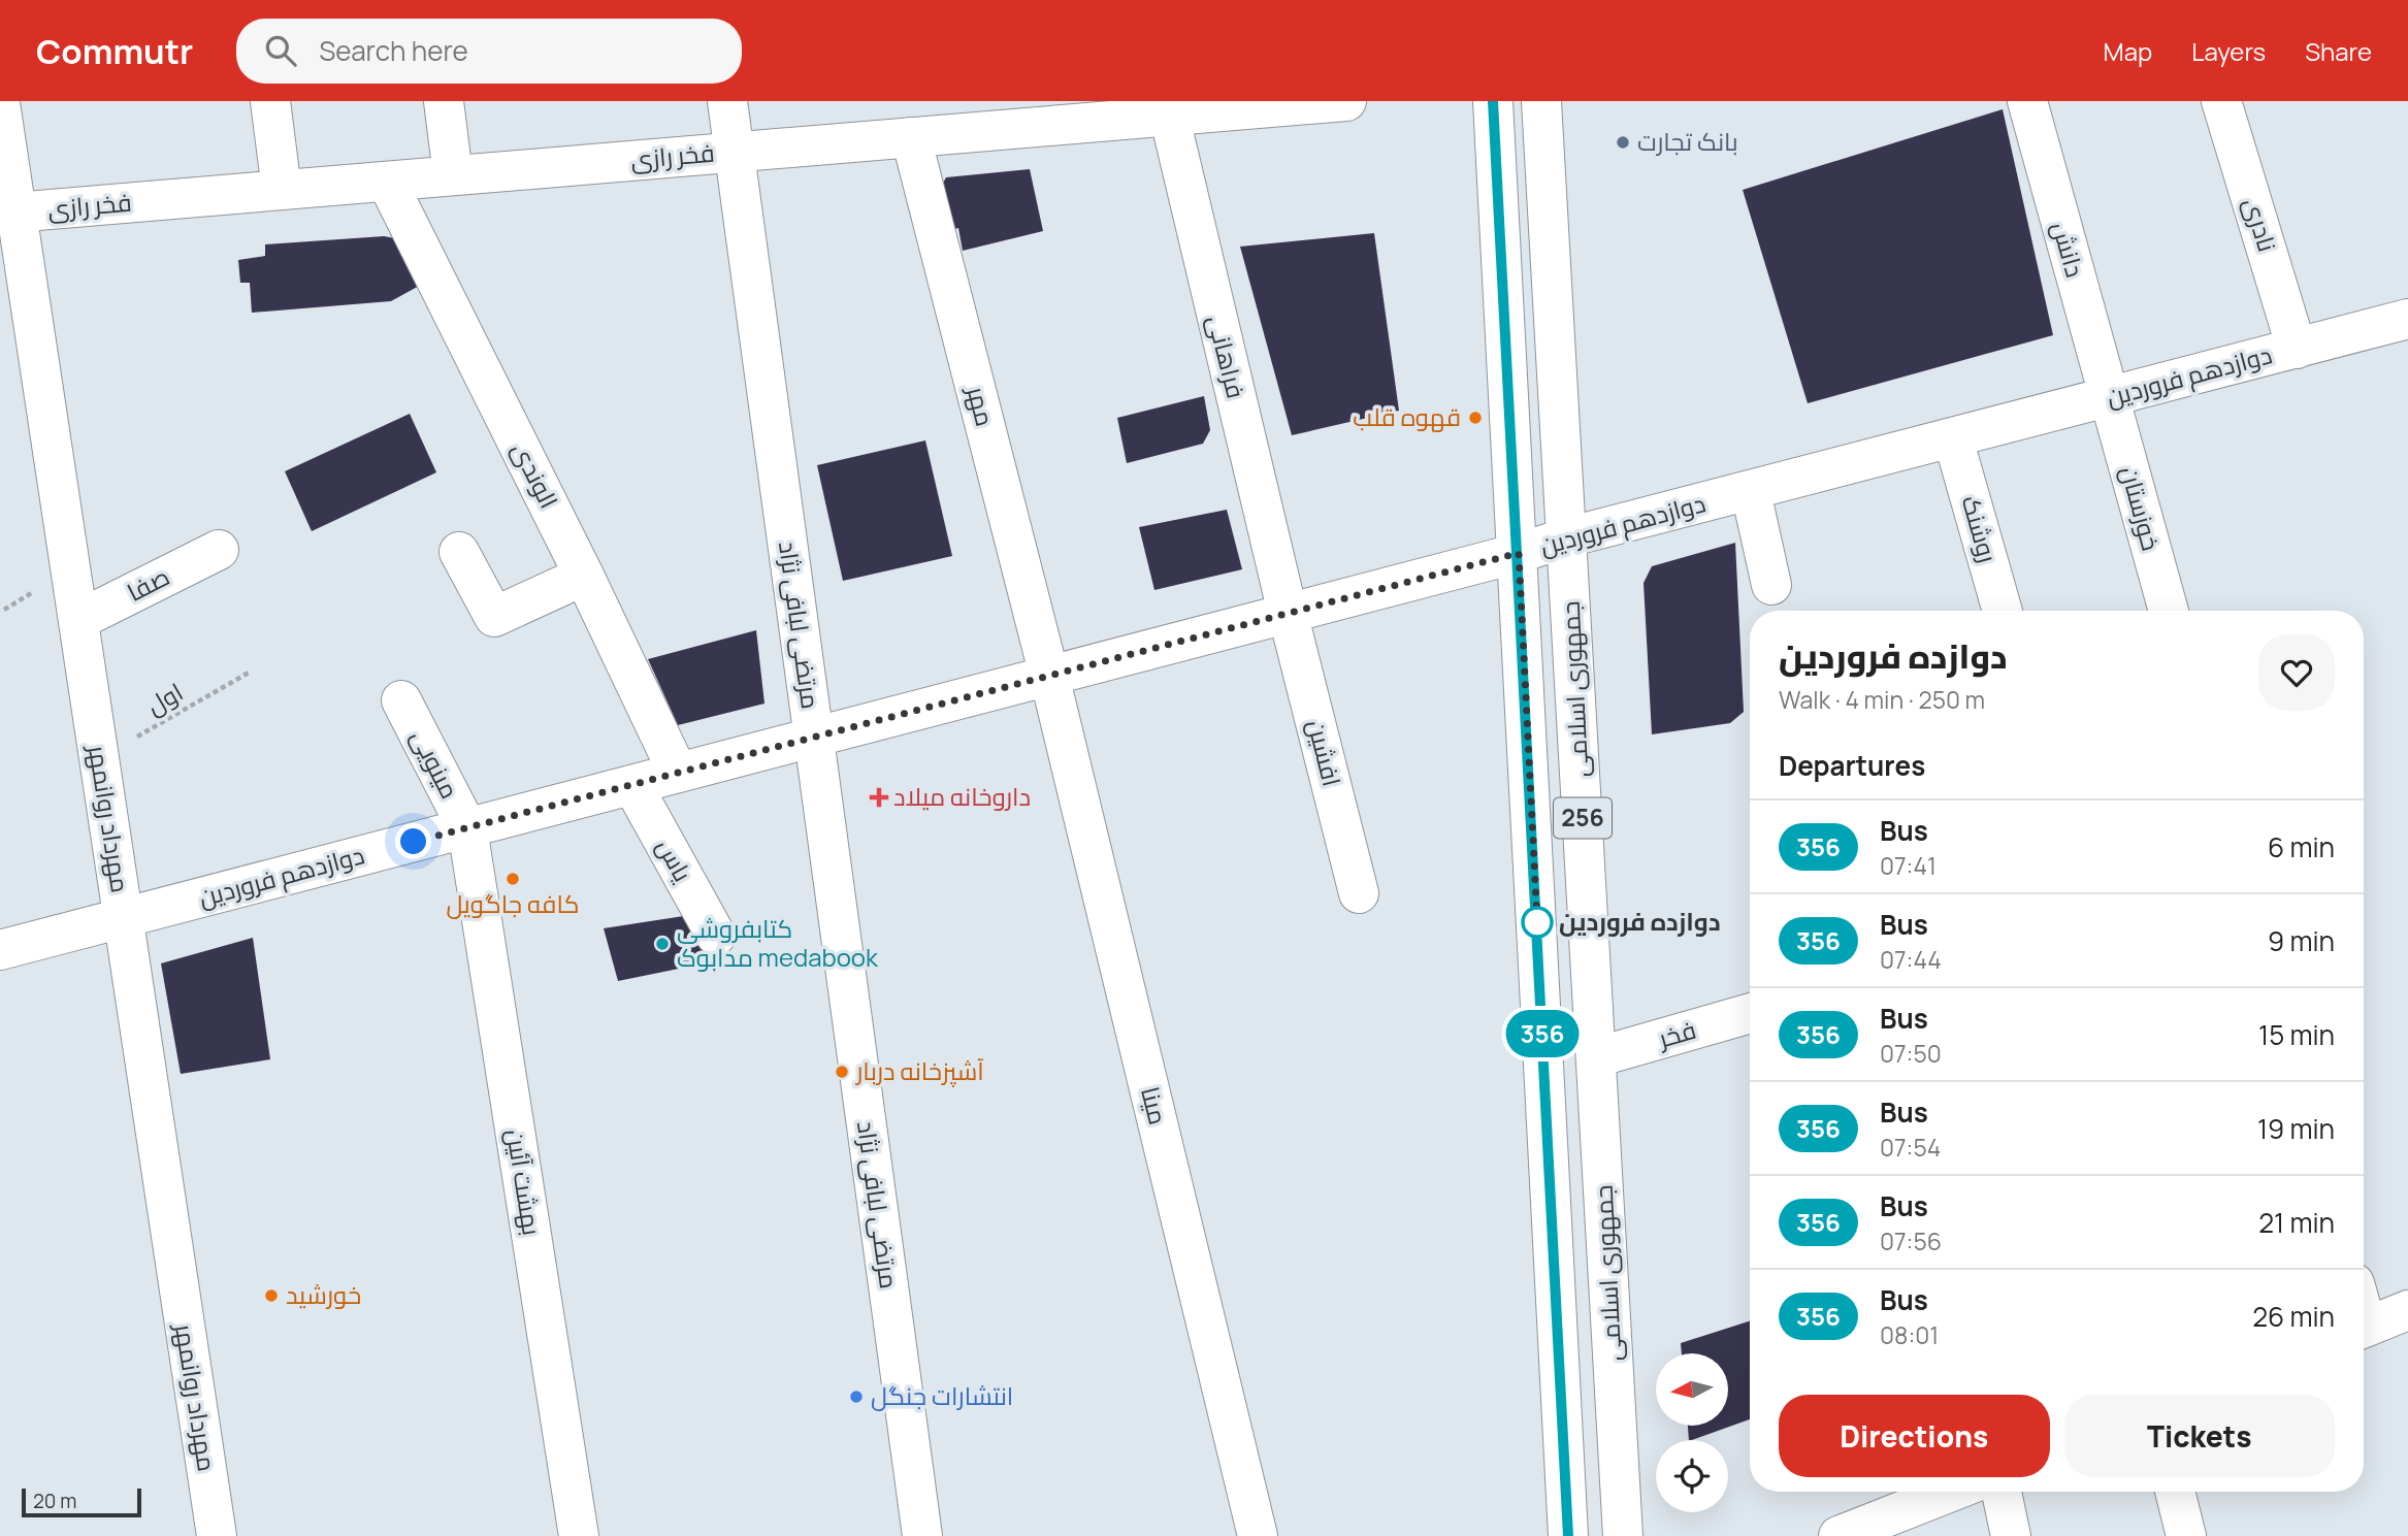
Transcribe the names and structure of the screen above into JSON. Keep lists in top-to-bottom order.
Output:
{
  "streets": {
    "street": [
      "فخر رازی",
      "نادری",
      "دانش",
      "فراهانی",
      "دوازدهم فروردین",
      "مهر",
      "الوندی",
      "خوزستان",
      "روشنک",
      "صفا",
      "مرتضی لبافی نژاد",
      "جمهوری اسلامی",
      "افشین",
      "مینویی",
      "256",
      "مهرداد روانمهر",
      "یاس",
      "فخر",
      "مینا",
      "بهشت آئین"
    ],
    "path": ["اول"]
  },
  "crossings": [
    ["فخر رازی", "فراهانی"],
    ["فخر رازی", "مهر"],
    ["فخر رازی", "الوندی"],
    ["فخر رازی", "مرتضی لبافی نژاد"],
    ["فخر رازی", "مهرداد روانمهر"],
    ["نادری", "دوازدهم فروردین"],
    ["دانش", "دوازدهم فروردین"],
    ["دانش", "خوزستان"],
    ["فراهانی", "دوازدهم فروردین"],
    ["فراهانی", "افشین"],
    ["دوازدهم فروردین", "مهر"],
    ["دوازدهم فروردین", "الوندی"],
    ["دوازدهم فروردین", "خوزستان"],
    ["دوازدهم فروردین", "روشنک"],
    ["دوازدهم فروردین", "مرتضی لبافی نژاد"],
    ["دوازدهم فروردین", "جمهوری اسلامی"],
    ["دوازدهم فروردین", "افشین"],
    ["دوازدهم فروردین", "مینویی"],
    ["دوازدهم فروردین", "مهرداد روانمهر"],
    ["دوازدهم فروردین", "یاس"],
    ["دوازدهم فروردین", "مینا"],
    ["دوازدهم فروردین", "بهشت آئین"],
    ["مهر", "مینا"],
    ["صفا", "مهرداد روانمهر"],
    ["جمهوری اسلامی", "فخر"],
    ["اول", "مهرداد روانمهر"],
    ["مینویی", "بهشت آئین"]
  ],
  "places": {
    "other": [
      "بانک تجارت",
      "قهوه قلب",
      "کافه جاگویل",
      "دوازده فروردین",
      "کتابفروشی مدابوک medabook",
      "آشپزخانه دربار",
      "خورشید",
      "انتشارات جنگل"
    ],
    "health": ["داروخانه میلاد"]
  },
  "lines": ["bus line 356"],
  "scale_bar": "20 m",
  "north": "left",
  "page": {
    "header": "Commutr",
    "search": "Search here",
    "nav": ["Map", "Layers", "Share"],
    "on_map": "356",
    "heading": [
      ["دوازده فروردین", "Walk · 4 min · 250 m"],
      "Departures"
    ],
    "list": [
      {
        "mark": "356",
        "name": "Bus",
        "note": "07:41",
        "value": "6 min"
      },
      {
        "mark": "356",
        "name": "Bus",
        "note": "07:44",
        "value": "9 min"
      },
      {
        "mark": "356",
        "name": "Bus",
        "note": "07:50",
        "value": "15 min"
      },
      {
        "mark": "356",
        "name": "Bus",
        "note": "07:54",
        "value": "19 min"
      },
      {
        "mark": "356",
        "name": "Bus",
        "note": "07:56",
        "value": "21 min"
      },
      {
        "mark": "356",
        "name": "Bus",
        "note": "08:01",
        "value": "26 min"
      }
    ],
    "buttons": ["Directions", "Tickets"],
    "scale": "20 m"
  }
}
